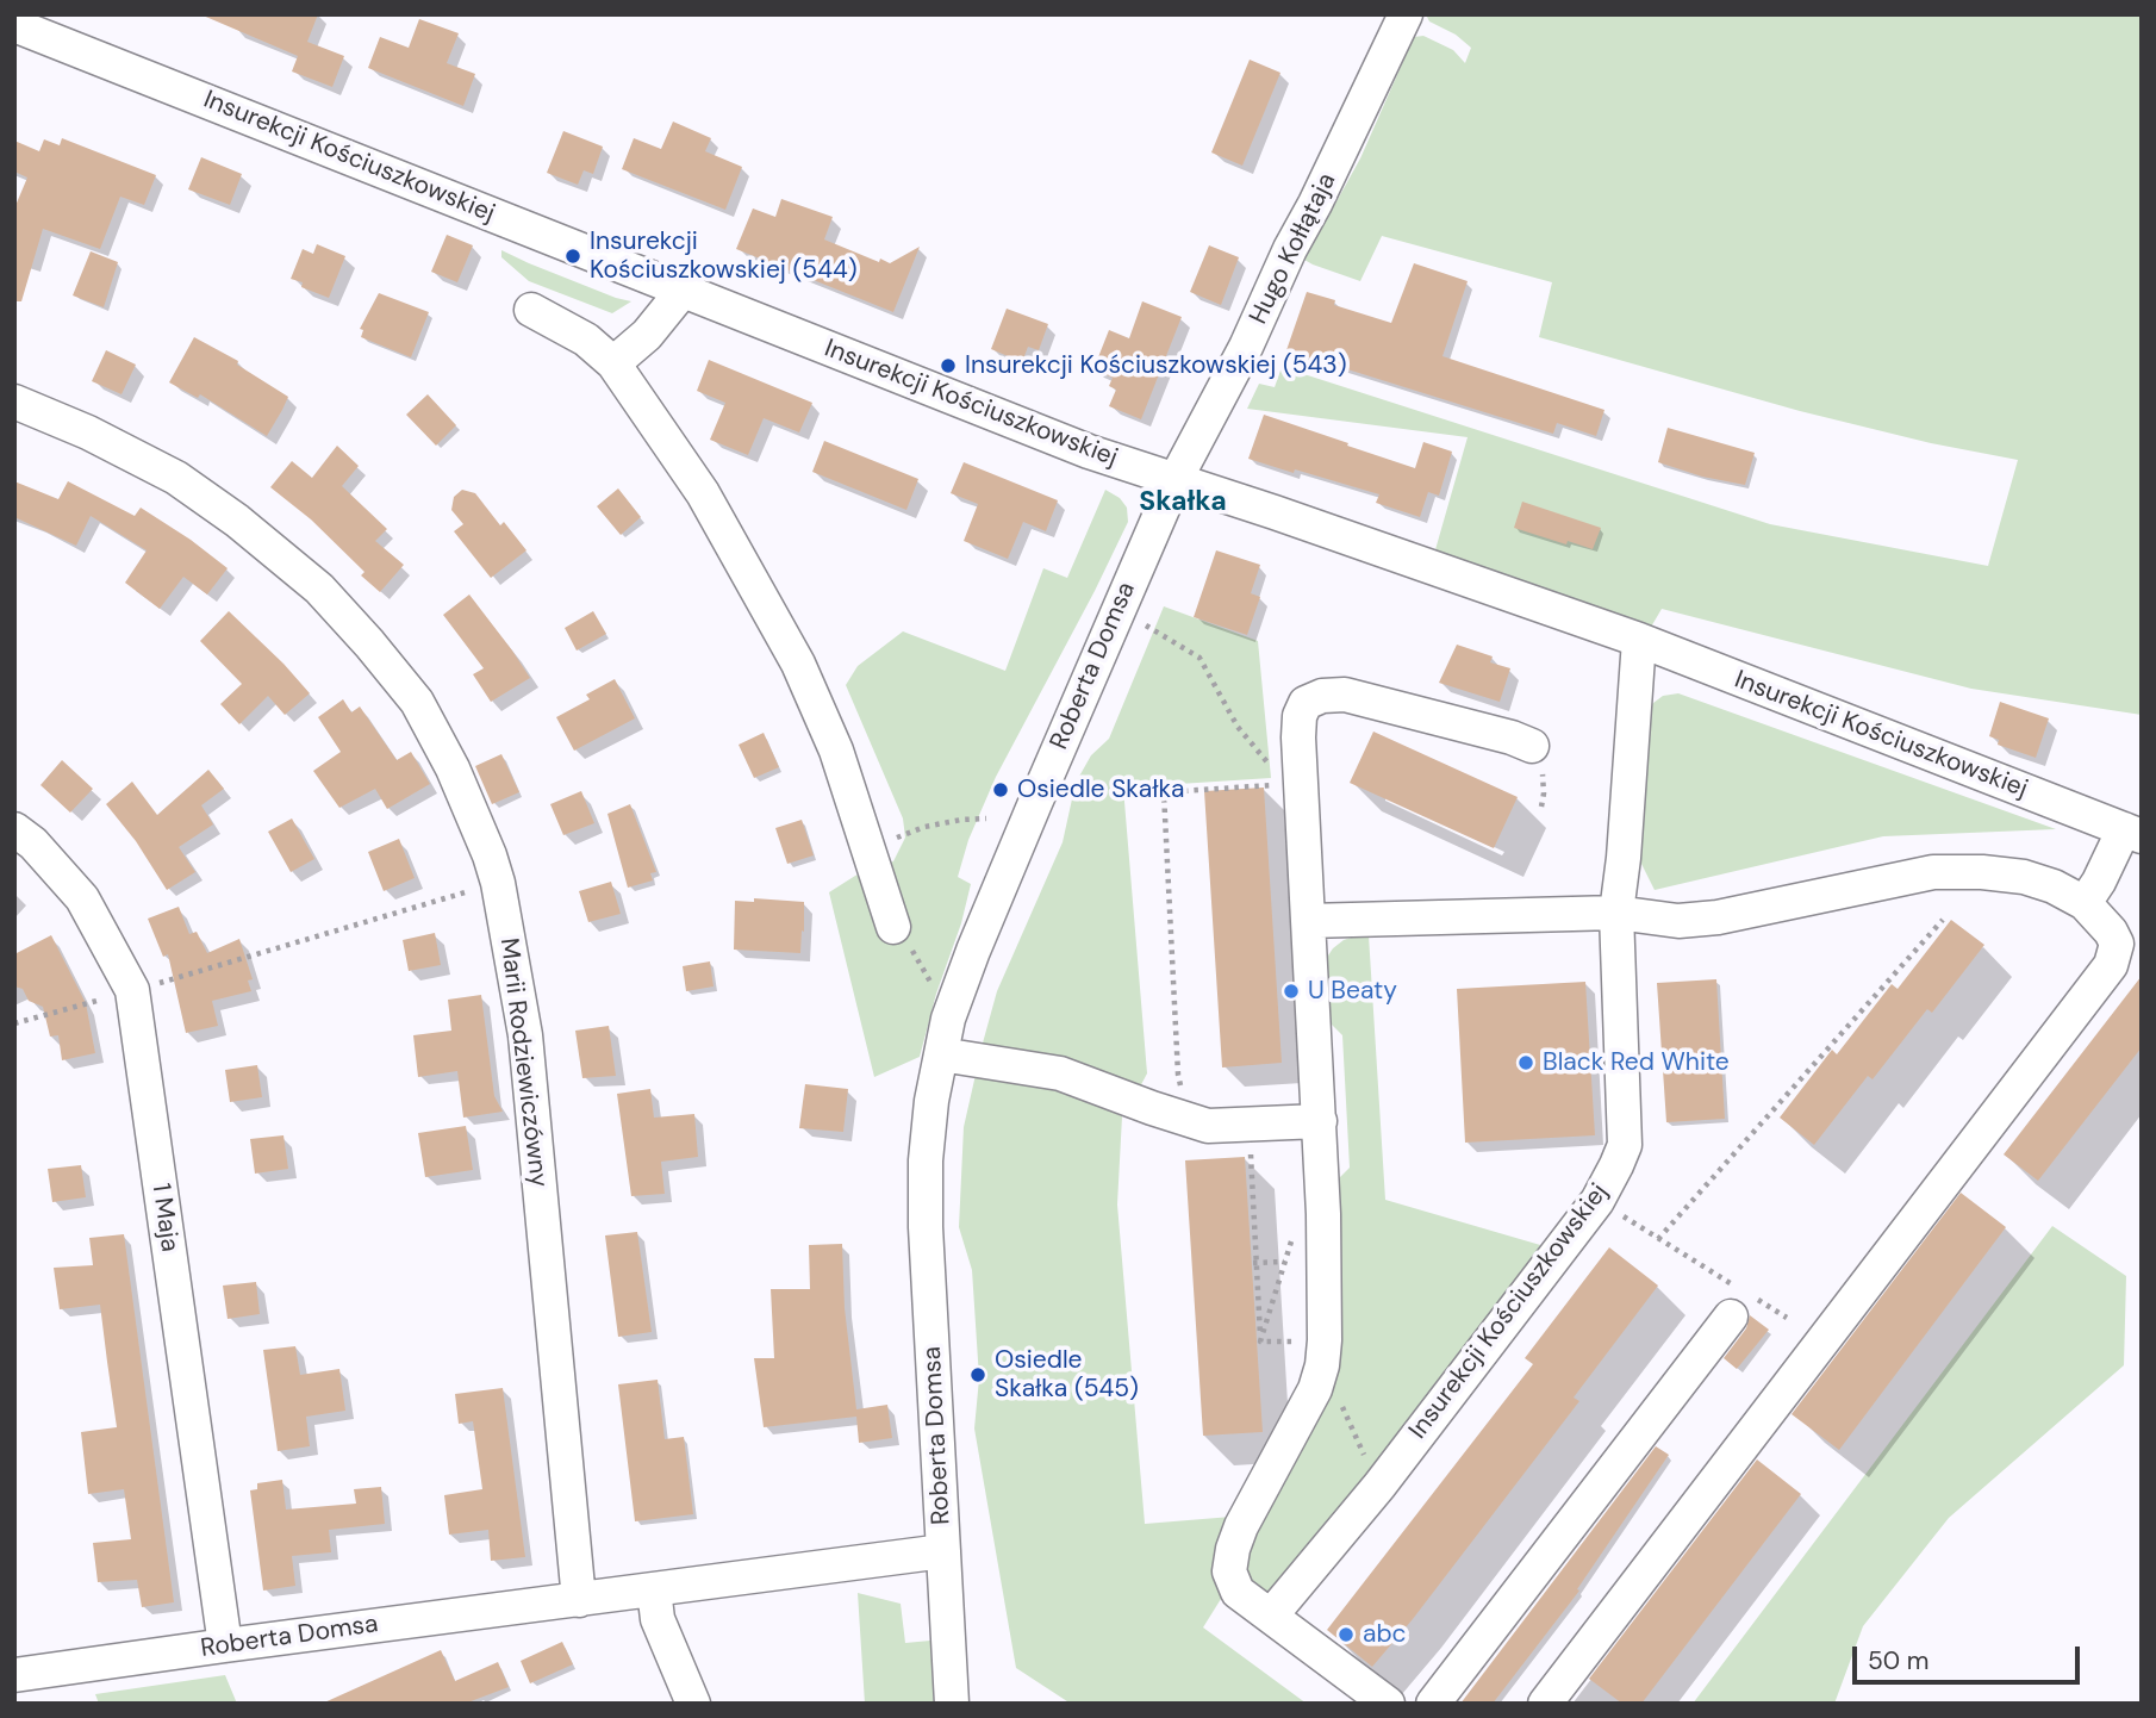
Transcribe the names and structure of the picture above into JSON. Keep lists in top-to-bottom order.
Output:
{
  "streets": {
    "street": [
      "Insurekcji Kościuszkowskiej",
      "Hugo Kołłątaja",
      "Roberta Domsa",
      "Marii Rodziewiczówny",
      "1 Maja"
    ]
  },
  "crossings": [
    ["Insurekcji Kościuszkowskiej", "Hugo Kołłątaja"],
    ["Insurekcji Kościuszkowskiej", "Roberta Domsa"],
    ["Hugo Kołłątaja", "Roberta Domsa"],
    ["Roberta Domsa", "Marii Rodziewiczówny"],
    ["Roberta Domsa", "1 Maja"]
  ],
  "districts": ["Skałka"],
  "places": [
    "Insurekcji Kościuszkowskiej (544)",
    "Insurekcji Kościuszkowskiej (543)",
    "Osiedle Skałka",
    "U Beaty",
    "Black Red White",
    "Osiedle Skałka (545)",
    "abc"
  ],
  "scale_bar": "50 m"
}
